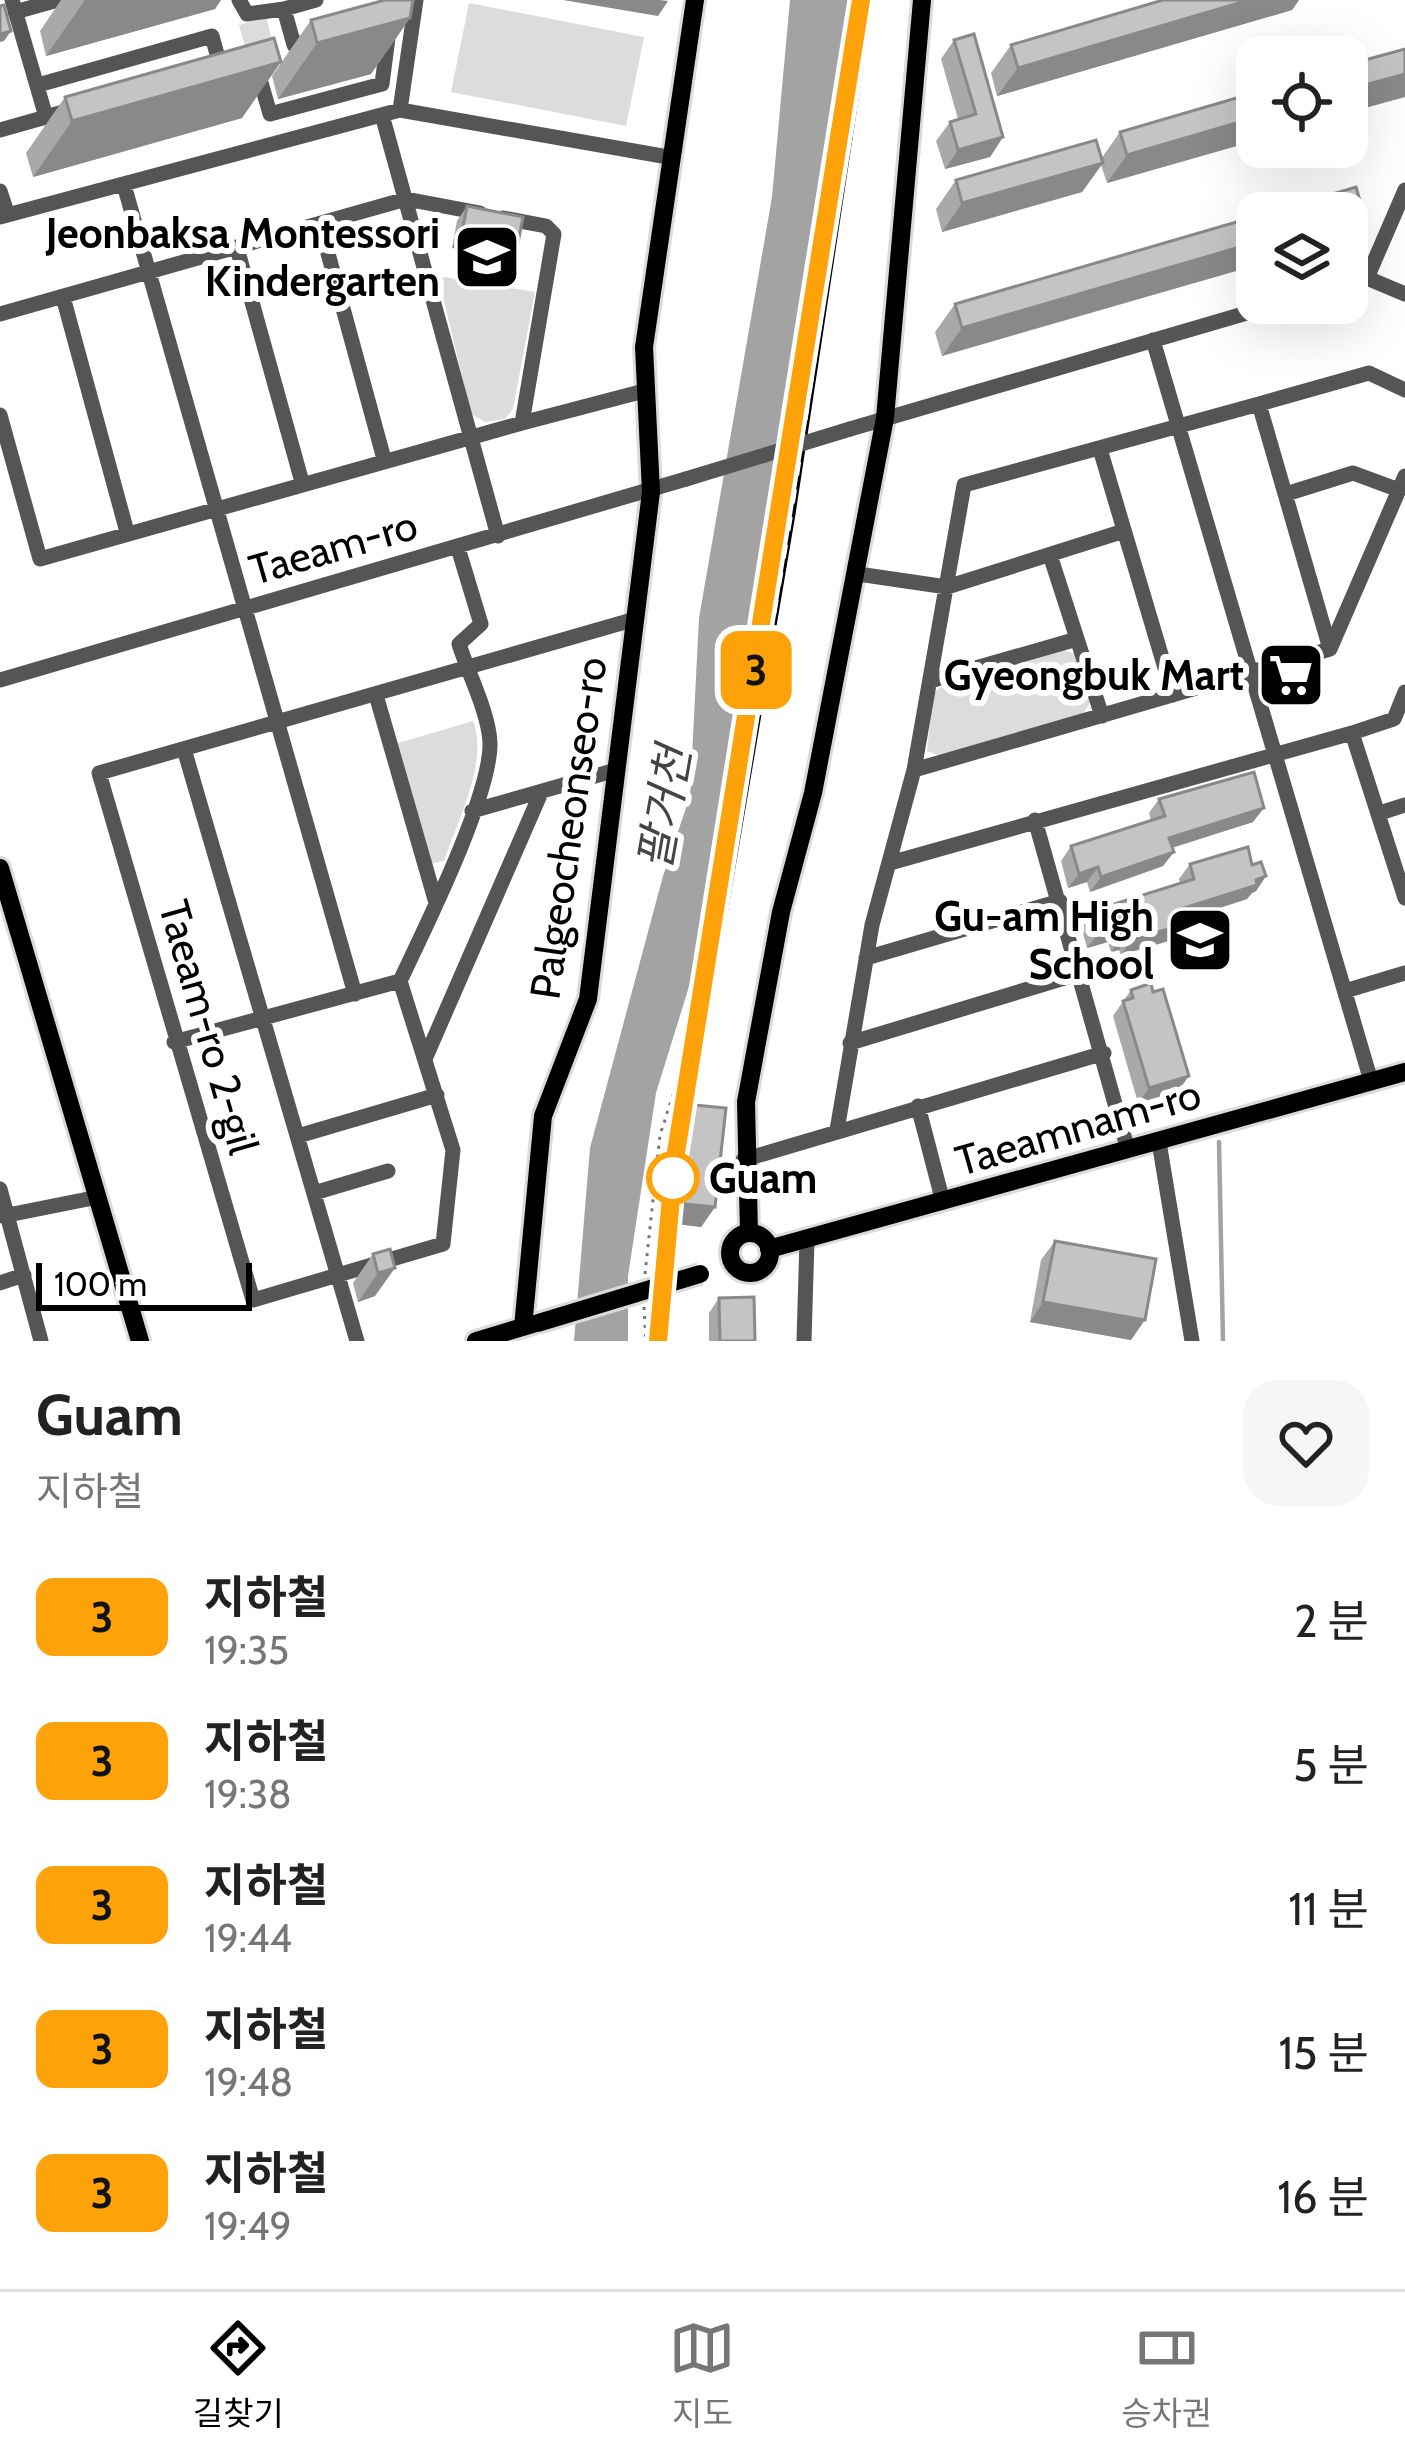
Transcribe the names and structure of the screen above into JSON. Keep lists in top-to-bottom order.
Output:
{
  "streets": {
    "main road": ["Palgeocheonseo-ro", "Taeamnam-ro"],
    "street": ["Taeam-ro", "Taeam-ro 2-gil"]
  },
  "crossings": [
    ["Taeam-ro", "Palgeocheonseo-ro"],
    ["Palgeocheonseo-ro", "Taeam-ro 2-gil"]
  ],
  "water": ["팔거천"],
  "places": {
    "school or university": ["Jeonbaksa Montessori Kindergarten", "Gu-am High School"],
    "supermarket": ["Gyeongbuk Mart"],
    "other": ["Guam"]
  },
  "lines": ["metro line 3"],
  "scale_bar": "100 m",
  "page": {
    "on_map": "3",
    "scale": "100 m",
    "heading": ["Guam", "지하철"],
    "list": [
      {
        "mark": "3",
        "name": "지하철",
        "note": "19:35",
        "value": "2 분"
      },
      {
        "mark": "3",
        "name": "지하철",
        "note": "19:38",
        "value": "5 분"
      },
      {
        "mark": "3",
        "name": "지하철",
        "note": "19:44",
        "value": "11 분"
      },
      {
        "mark": "3",
        "name": "지하철",
        "note": "19:48",
        "value": "15 분"
      },
      {
        "mark": "3",
        "name": "지하철",
        "note": "19:49",
        "value": "16 분"
      }
    ],
    "tabs": ["길찾기", "지도", "승차권"]
  }
}
